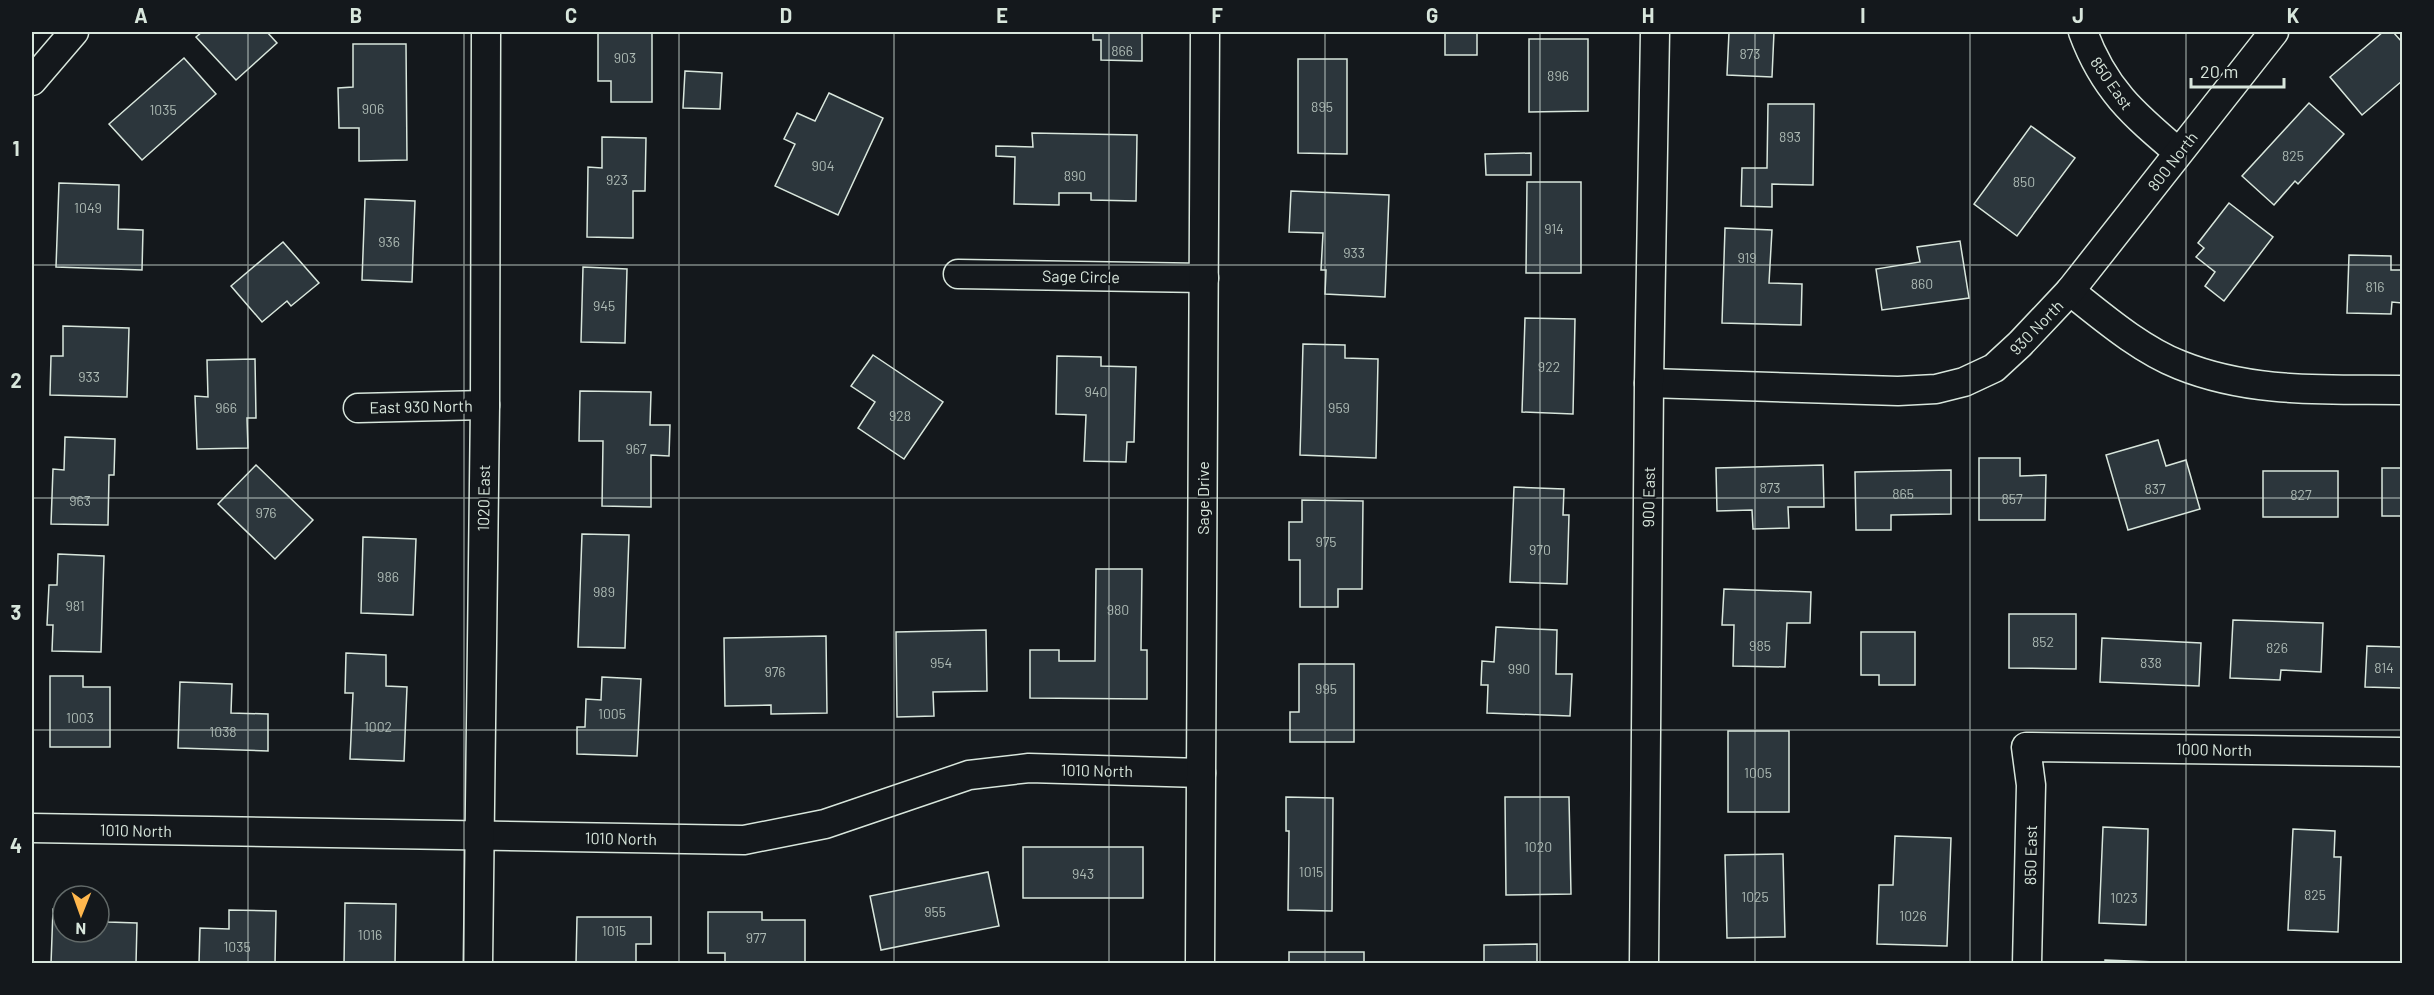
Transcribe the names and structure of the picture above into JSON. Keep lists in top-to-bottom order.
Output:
{
  "streets": {
    "street": [
      "850 East",
      "800 North",
      "Sage Circle",
      "930 North",
      "East 930 North",
      "900 East",
      "1020 East",
      "Sage Drive",
      "1000 North",
      "1010 North"
    ]
  },
  "crossings": [
    ["850 East", "800 North"],
    ["850 East", "1000 North"],
    ["800 North", "930 North"],
    ["Sage Circle", "Sage Drive"],
    ["930 North", "900 East"],
    ["East 930 North", "1020 East"],
    ["1020 East", "1010 North"],
    ["Sage Drive", "1010 North"]
  ],
  "house_numbers": [
    "866",
    "873",
    "903",
    "896",
    "895",
    "906",
    "1035",
    "893",
    "825",
    "904",
    "890",
    "923",
    "850",
    "1049",
    "914",
    "936",
    "933",
    "919",
    "860",
    "816",
    "945",
    "922",
    "933",
    "940",
    "966",
    "959",
    "928",
    "967",
    "873",
    "837",
    "865",
    "827",
    "857",
    "963",
    "976",
    "975",
    "970",
    "986",
    "989",
    "981",
    "980",
    "852",
    "985",
    "826",
    "954",
    "838",
    "814",
    "990",
    "976",
    "995",
    "1005",
    "1003",
    "1002",
    "1038",
    "1005",
    "1020",
    "1015",
    "943",
    "825",
    "1025",
    "1023",
    "955",
    "1026",
    "1015",
    "1016",
    "977",
    "1035"
  ],
  "scale_bar": "20 m",
  "north": "bottom",
  "grid": {
    "columns": [
      "A",
      "B",
      "C",
      "D",
      "E",
      "F",
      "G",
      "H",
      "I",
      "J",
      "K"
    ],
    "rows": [
      "1",
      "2",
      "3",
      "4"
    ]
  }
}
